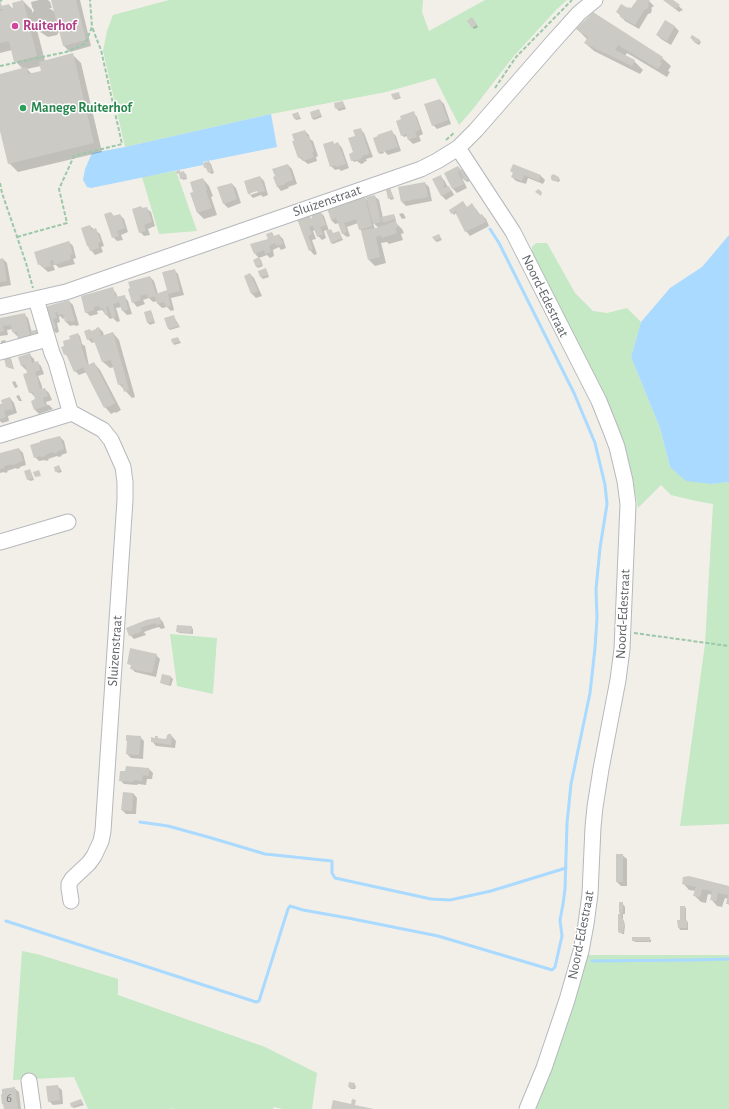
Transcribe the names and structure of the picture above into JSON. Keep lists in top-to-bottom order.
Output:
{
  "streets": {
    "street": ["Sluizenstraat", "Noord-Edestraat"]
  },
  "crossings": [
    ["Sluizenstraat", "Noord-Edestraat"]
  ],
  "places": ["Ruiterhof", "Manege Ruiterhof"],
  "house_numbers": ["6"]
}
